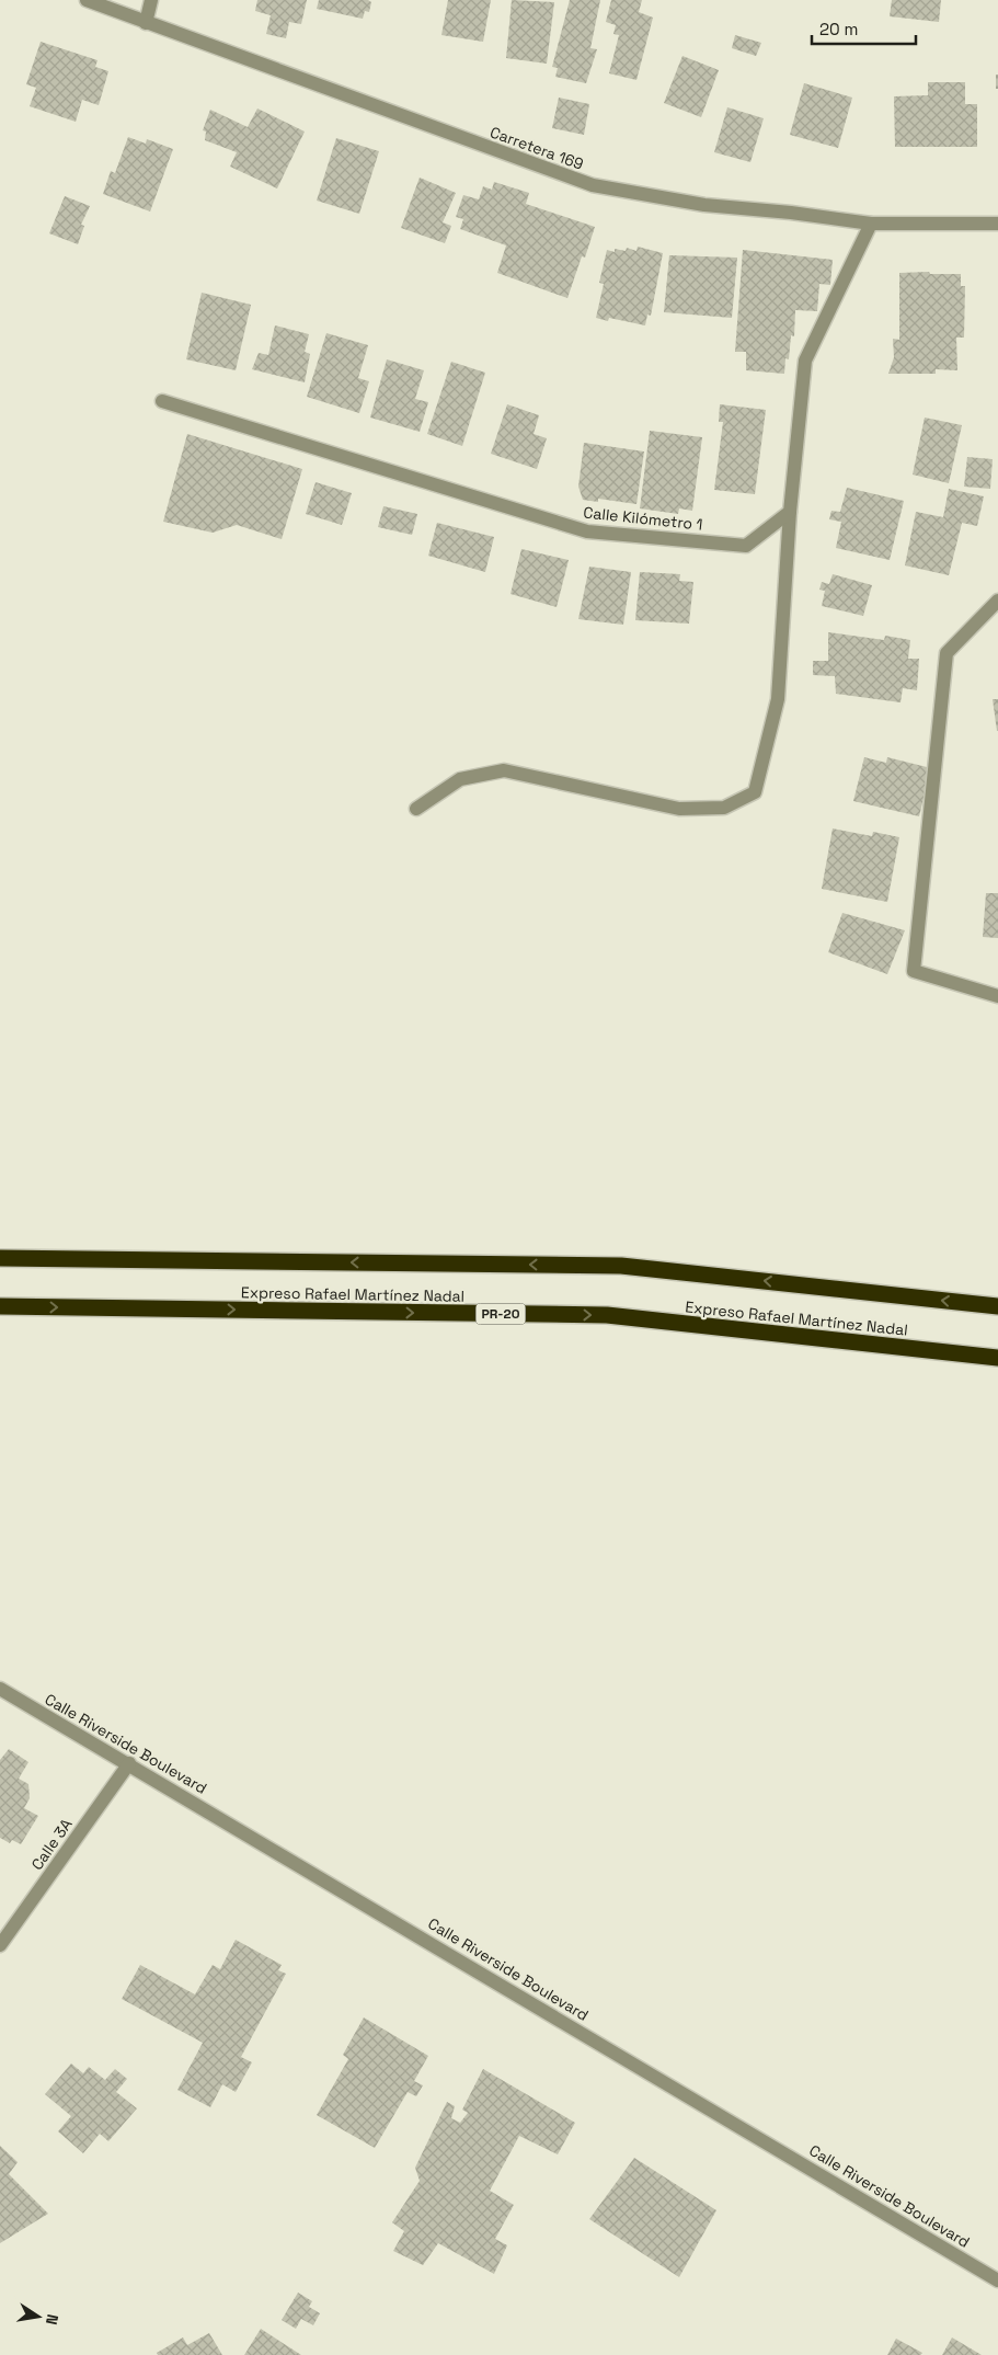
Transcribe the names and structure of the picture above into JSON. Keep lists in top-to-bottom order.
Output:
{
  "streets": {
    "highway": ["Expreso Rafael Martínez Nadal", "PR-20"],
    "street": [
      "Carretera 169",
      "Calle Kilómetro 1",
      "Calle Riverside Boulevard",
      "Calle 3A"
    ]
  },
  "crossings": [
    ["Calle Riverside Boulevard", "Calle 3A"]
  ],
  "scale_bar": "20 m",
  "north": "right"
}
